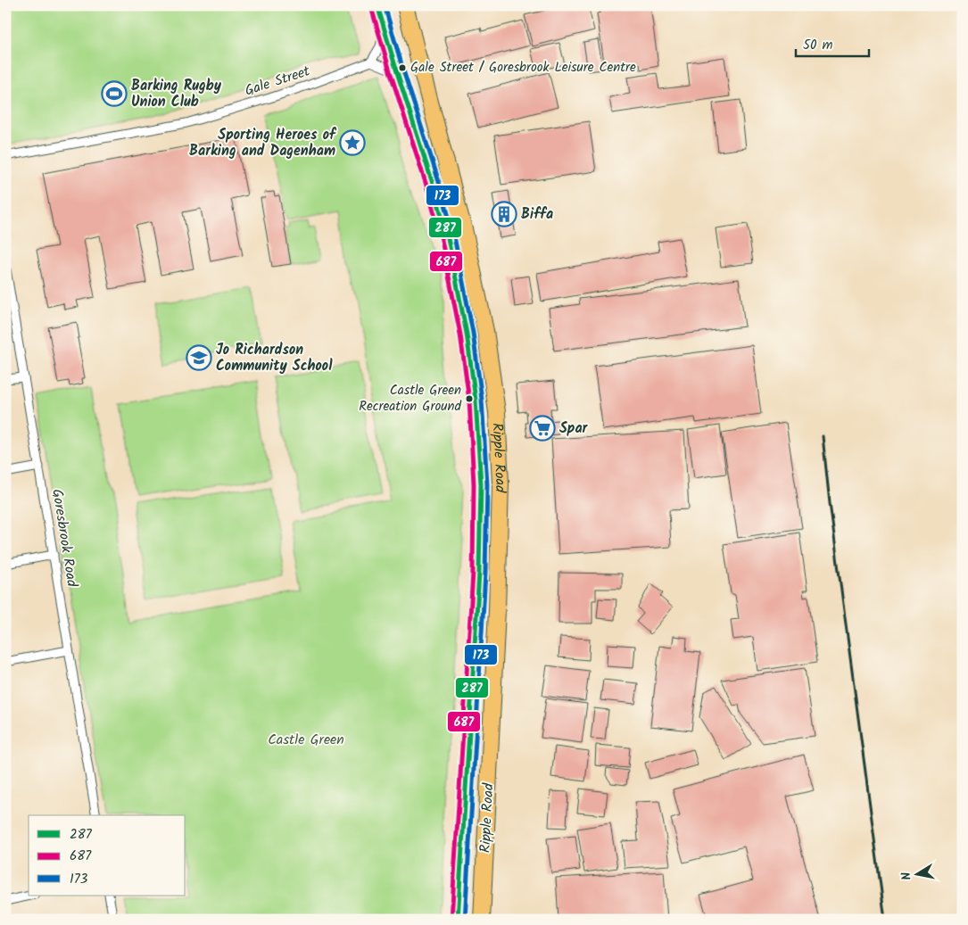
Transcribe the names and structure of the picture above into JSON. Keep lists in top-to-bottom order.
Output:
{
  "streets": {
    "highway": ["Ripple Road"],
    "street": ["Gale Street", "Goresbrook Road"]
  },
  "parks": ["Castle Green"],
  "places": {
    "other": ["Gale Street / Goresbrook Leisure Centre", "Castle Green Recreation Ground"],
    "sports": ["Barking Rugby Union Club"],
    "place": ["Sporting Heroes of Barking and Dagenham"],
    "building": ["Biffa"],
    "school or university": ["Jo Richardson Community School"],
    "supermarket": ["Spar"]
  },
  "lines": ["transit line 287", "transit line 173", "transit line 687"],
  "legend": ["287", "687", "173"],
  "scale_bar": "50 m",
  "north": "left"
}
